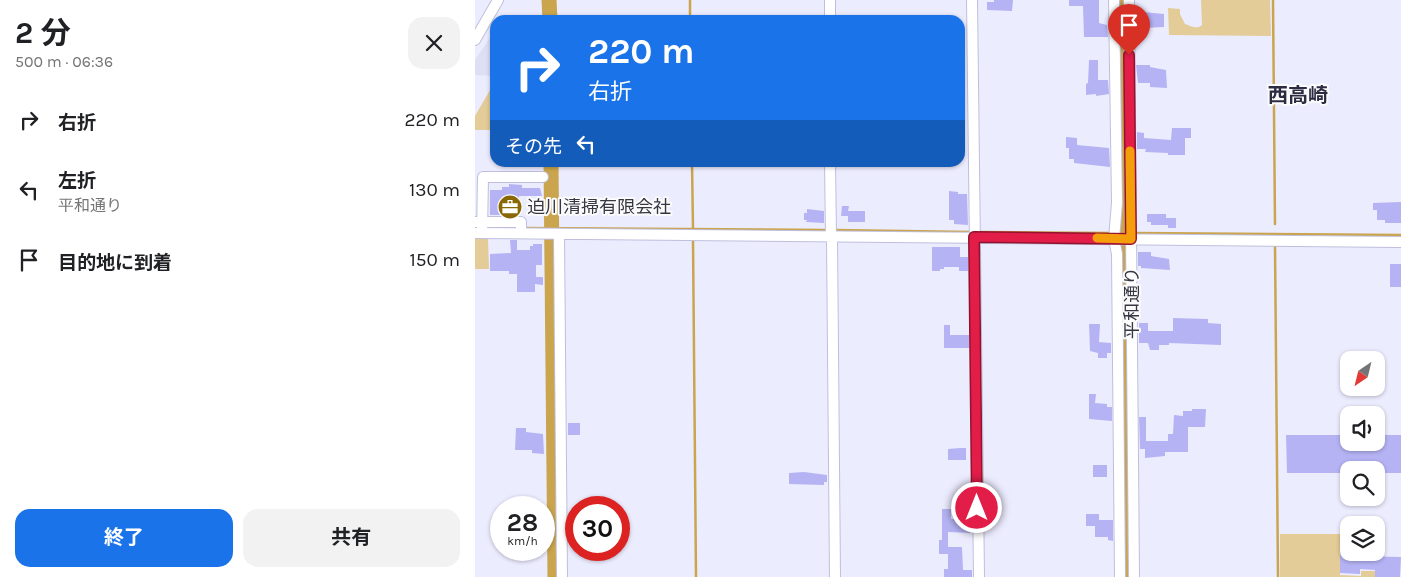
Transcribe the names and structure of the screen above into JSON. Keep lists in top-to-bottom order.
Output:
{
  "streets": {
    "street": ["平和通り"]
  },
  "districts": ["西高崎"],
  "places": {
    "office": ["迫川清掃有限会社"]
  },
  "north": "bottom left",
  "page": {
    "heading": ["2 分", "500 m · 06:36"],
    "turn": ["220 m", "右折"],
    "list": [
      {
        "name": "右折",
        "value": "220 m"
      },
      {
        "name": "左折",
        "note": "平和通り",
        "value": "130 m"
      },
      {
        "name": "目的地に到着",
        "value": "150 m"
      }
    ],
    "then": "その先",
    "speed": "28 km/h",
    "limit": "30",
    "buttons": ["終了", "共有"]
  }
}
